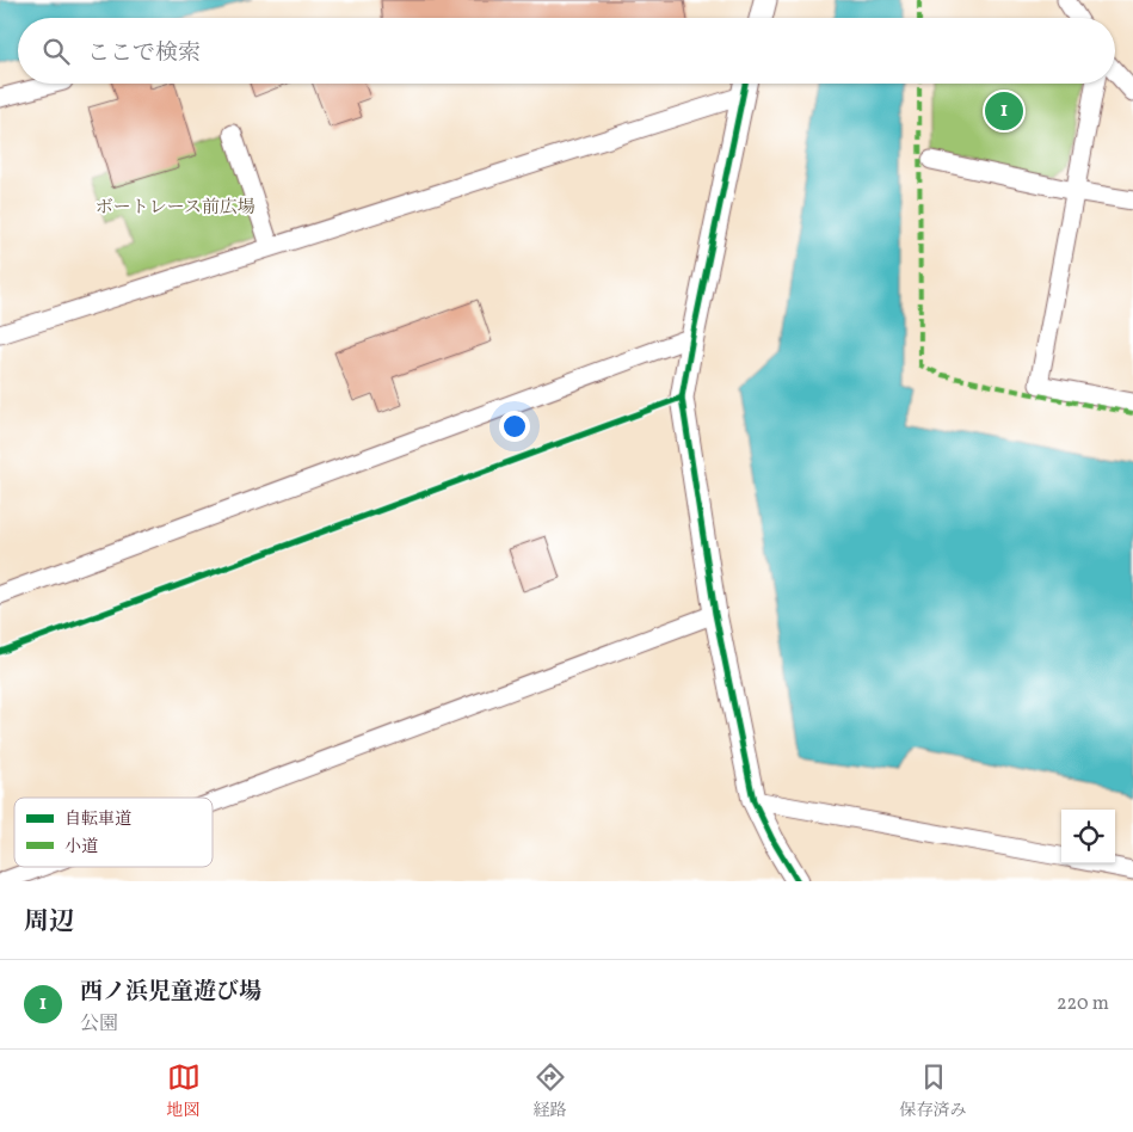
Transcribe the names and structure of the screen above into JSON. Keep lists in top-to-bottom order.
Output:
{
  "parks": ["ボートレース前広場"],
  "legend": ["自転車道", "小道"],
  "page": {
    "search": "ここで検索",
    "pins": "1",
    "heading": "周辺",
    "list": [
      {
        "mark": "1",
        "name": "西ノ浜児童遊び場",
        "note": "公園",
        "value": "220 m"
      }
    ],
    "nav": ["地図", "経路", "保存済み"]
  }
}
